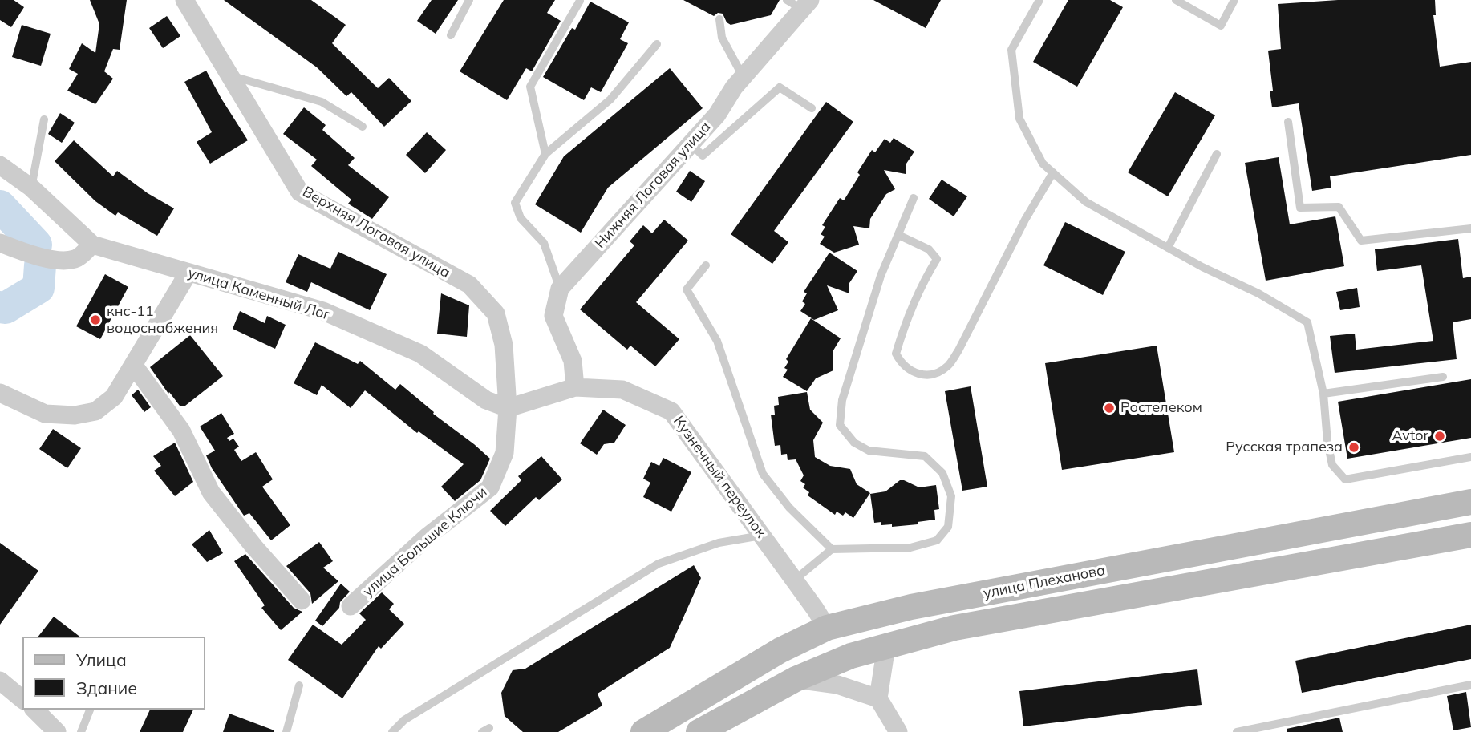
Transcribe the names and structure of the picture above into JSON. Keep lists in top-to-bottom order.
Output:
{
  "streets": {
    "main road": ["улица Плеханова"],
    "street": [
      "Нижняя Логовая улица",
      "Верхняя Логовая улица",
      "улица Каменный Лог",
      "Кузнечный переулок",
      "улица Большие Ключи"
    ]
  },
  "crossings": [
    ["Нижняя Логовая улица", "Кузнечный переулок"],
    ["Верхняя Логовая улица", "улица Каменный Лог"],
    ["Верхняя Логовая улица", "Кузнечный переулок"],
    ["Верхняя Логовая улица", "улица Большие Ключи"],
    ["улица Каменный Лог", "Кузнечный переулок"],
    ["улица Каменный Лог", "улица Большие Ключи"],
    ["Кузнечный переулок", "улица Большие Ключи"],
    ["Кузнечный переулок", "улица Плеханова"]
  ],
  "places": [
    "кнс-11 водоснабжения",
    "Ростелеком",
    "Avtor",
    "Русская трапеза"
  ],
  "legend": ["Улица", "Здание"]
}
